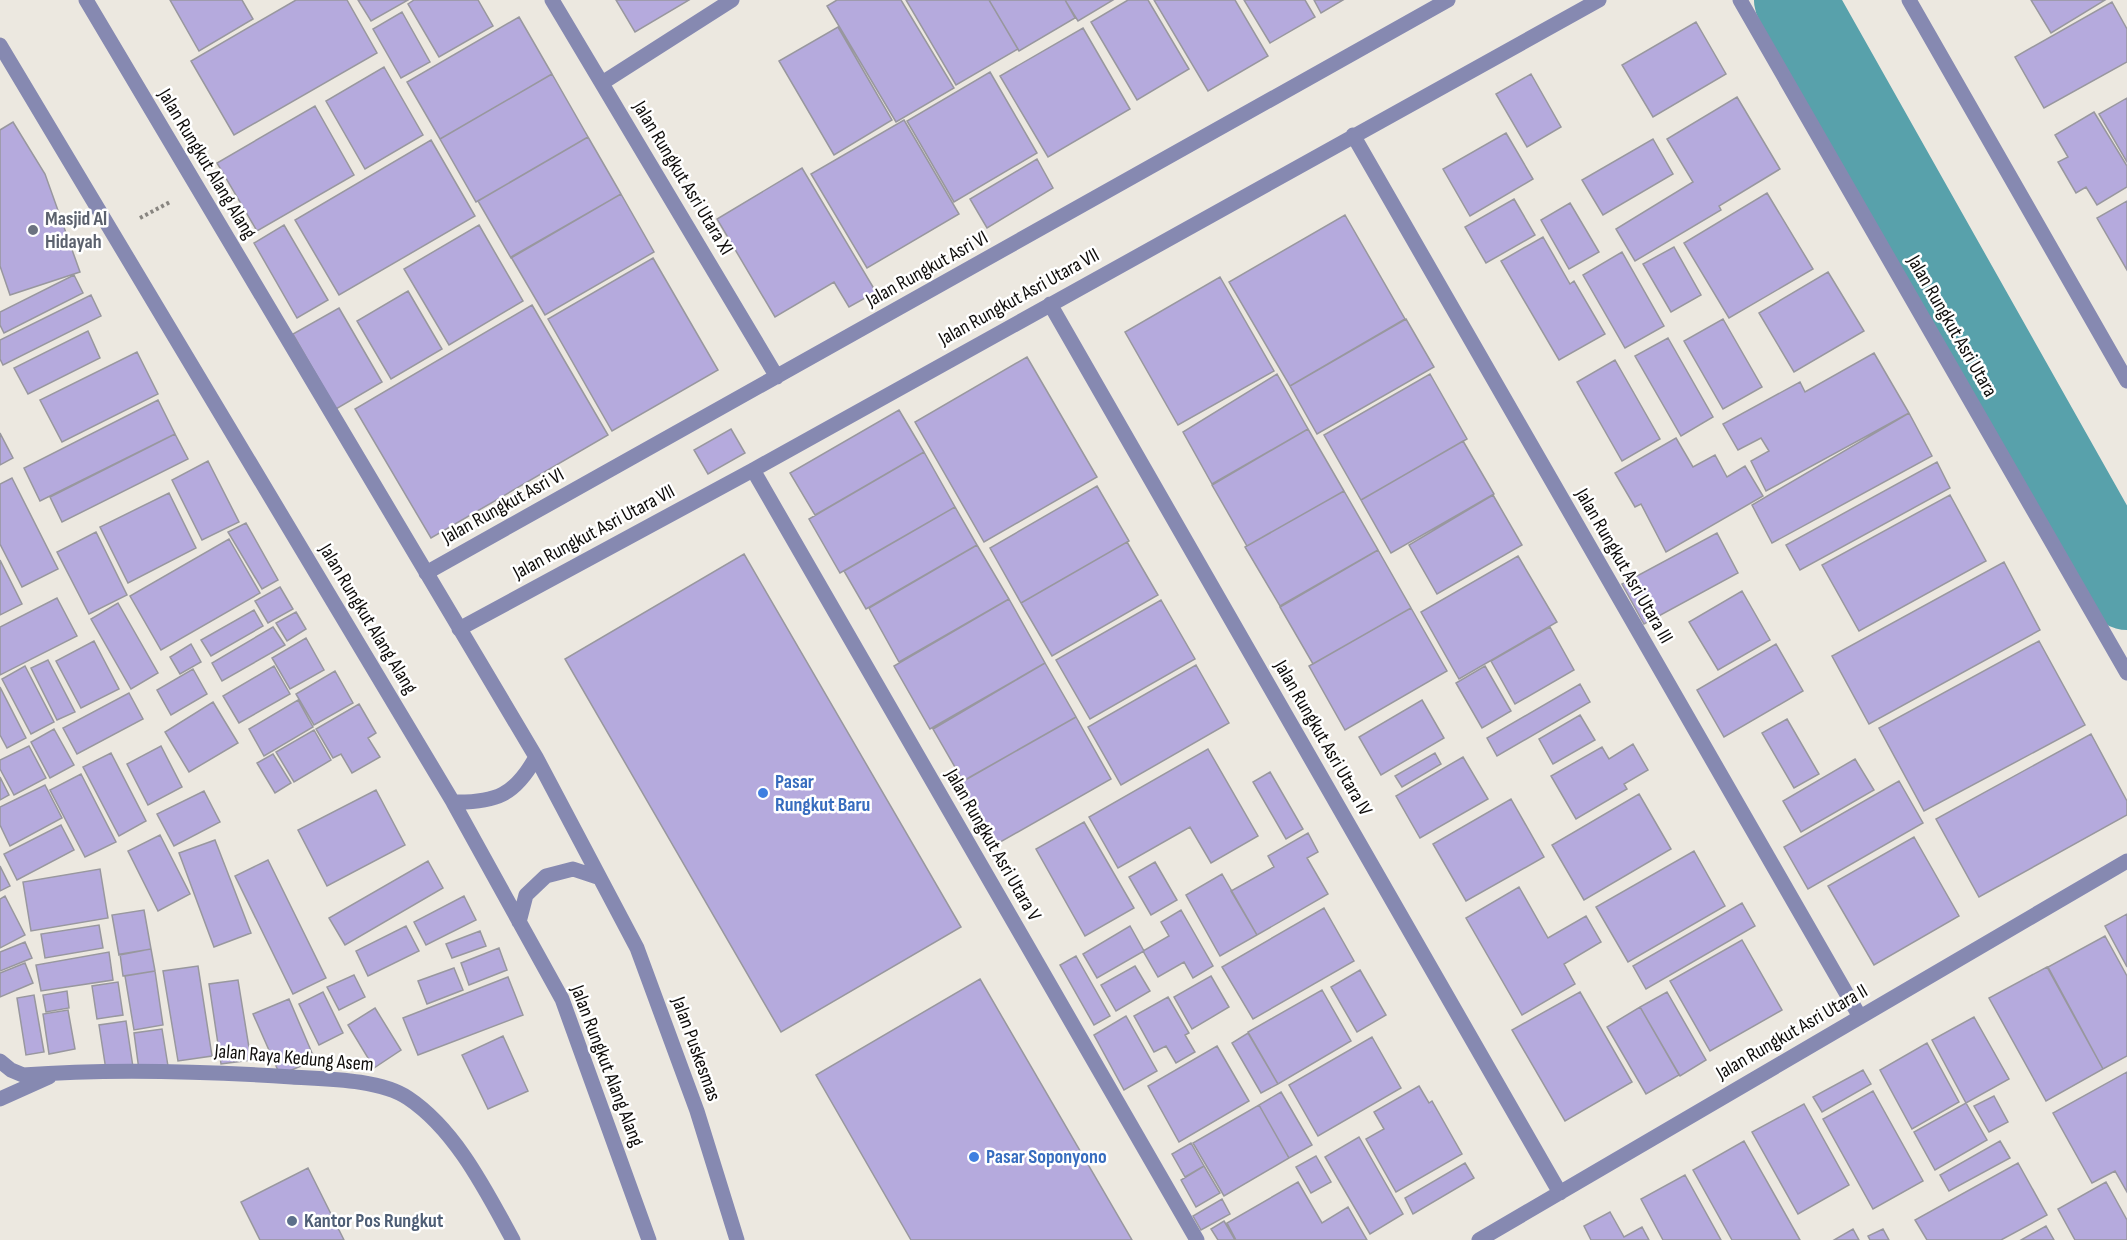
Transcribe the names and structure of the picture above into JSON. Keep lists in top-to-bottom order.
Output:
{
  "streets": {
    "street": [
      "Jalan Rungkut Alang Alang",
      "Jalan Rungkut Asri Utara XI",
      "Jalan Rungkut Asri VI",
      "Jalan Rungkut Asri Utara VII",
      "Jalan Rungkut Asri Utara",
      "Jalan Rungkut Asri Utara III",
      "Jalan Rungkut Asri Utara IV",
      "Jalan Rungkut Asri Utara V",
      "Jalan Rungkut Asri Utara II",
      "Jalan Puskesmas",
      "Jalan Raya Kedung Asem"
    ]
  },
  "crossings": [
    ["Jalan Rungkut Alang Alang", "Jalan Rungkut Asri VI"],
    ["Jalan Rungkut Alang Alang", "Jalan Rungkut Asri Utara VII"],
    ["Jalan Rungkut Alang Alang", "Jalan Puskesmas"],
    ["Jalan Rungkut Asri Utara XI", "Jalan Rungkut Asri VI"],
    ["Jalan Rungkut Asri Utara VII", "Jalan Rungkut Asri Utara III"],
    ["Jalan Rungkut Asri Utara VII", "Jalan Rungkut Asri Utara IV"],
    ["Jalan Rungkut Asri Utara VII", "Jalan Rungkut Asri Utara V"],
    ["Jalan Rungkut Asri Utara III", "Jalan Rungkut Asri Utara II"],
    ["Jalan Rungkut Asri Utara IV", "Jalan Rungkut Asri Utara II"]
  ],
  "places": [
    "Masjid Al Hidayah",
    "Pasar Rungkut Baru",
    "Pasar Soponyono",
    "Kantor Pos Rungkut"
  ]
}
